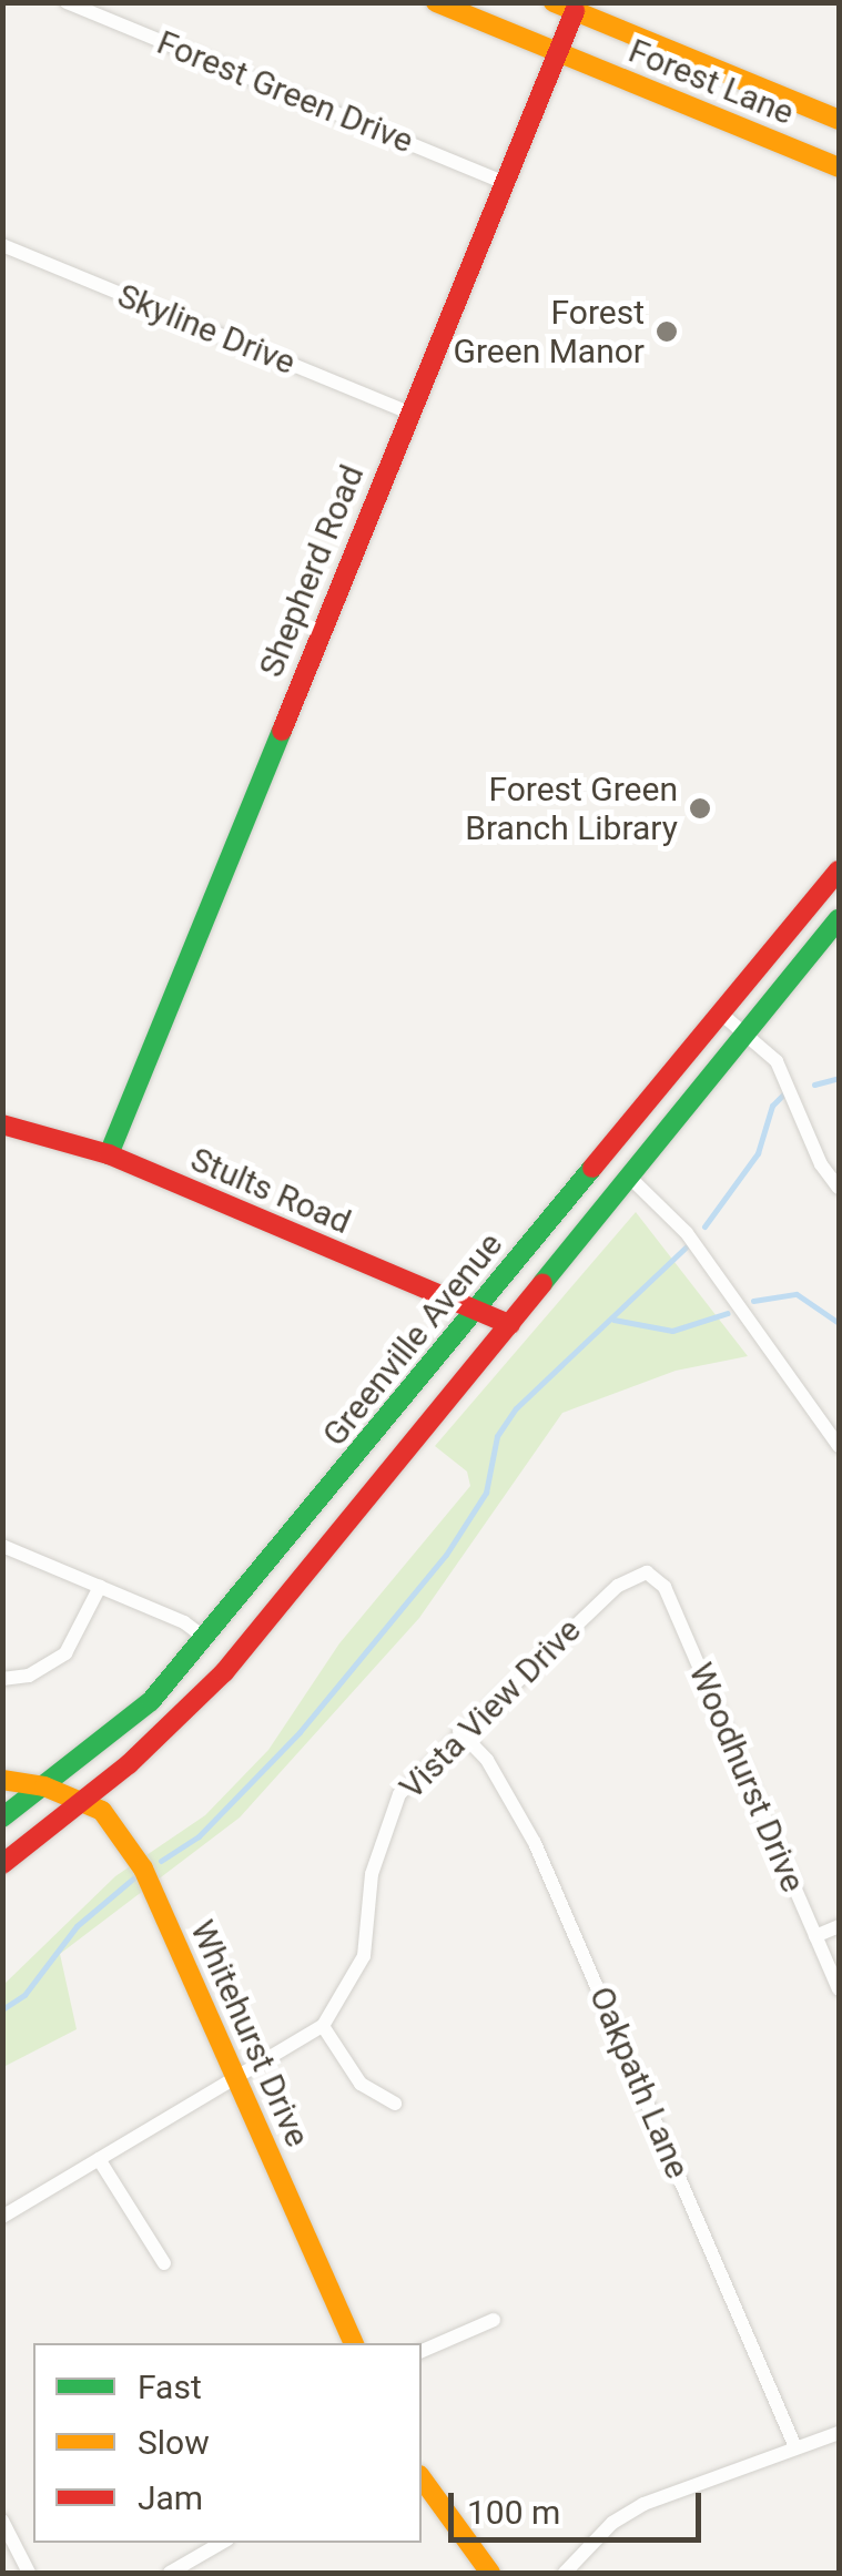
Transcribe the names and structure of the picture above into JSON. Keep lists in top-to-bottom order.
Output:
{
  "streets": {
    "main road": [
      "Forest Lane",
      "Shepherd Road",
      "Stults Road",
      "Greenville Avenue",
      "Whitehurst Drive"
    ],
    "street": [
      "Forest Green Drive",
      "Skyline Drive",
      "Vista View Drive",
      "Woodhurst Drive",
      "Oakpath Lane"
    ]
  },
  "crossings": [
    ["Forest Lane", "Shepherd Road"],
    ["Forest Green Drive", "Shepherd Road"],
    ["Skyline Drive", "Shepherd Road"],
    ["Shepherd Road", "Stults Road"],
    ["Stults Road", "Greenville Avenue"],
    ["Greenville Avenue", "Whitehurst Drive"],
    ["Vista View Drive", "Woodhurst Drive"],
    ["Vista View Drive", "Whitehurst Drive"],
    ["Vista View Drive", "Oakpath Lane"]
  ],
  "places": ["Forest Green Manor", "Forest Green Branch Library"],
  "legend": ["Fast", "Slow", "Jam"],
  "scale_bar": "100 m"
}
